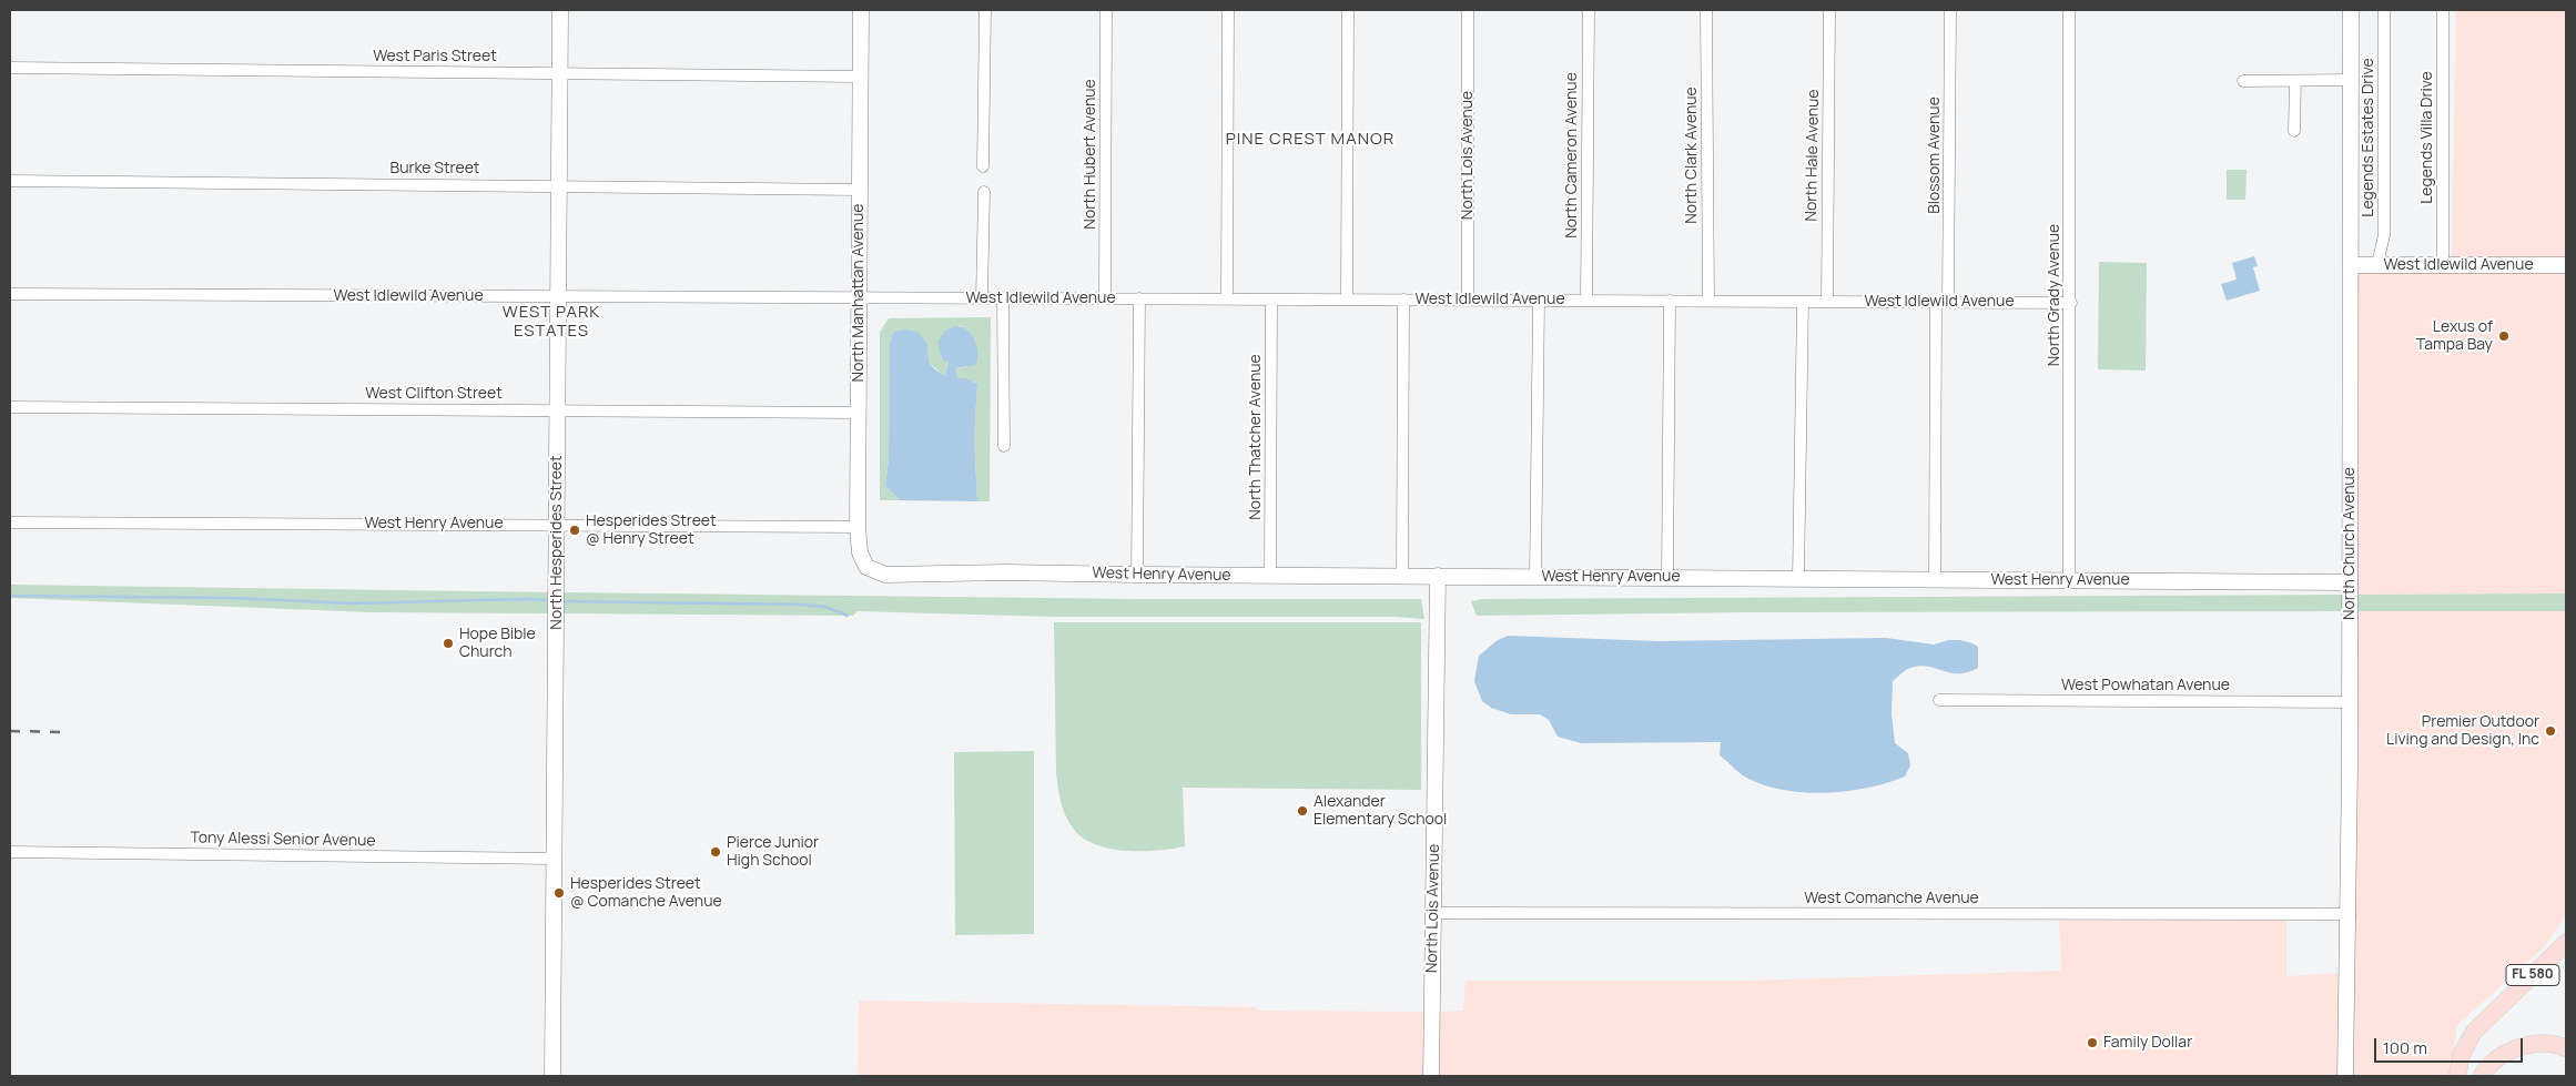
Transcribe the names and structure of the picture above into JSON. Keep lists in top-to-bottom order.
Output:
{
  "streets": {
    "main road": ["FL 580"],
    "street": [
      "West Paris Street",
      "Legends Estates Drive",
      "Legends Villa Drive",
      "North Hubert Avenue",
      "North Lois Avenue",
      "North Cameron Avenue",
      "North Clark Avenue",
      "North Hale Avenue",
      "Blossom Avenue",
      "Burke Street",
      "West Idlewild Avenue",
      "North Manhattan Avenue",
      "North Grady Avenue",
      "West Clifton Street",
      "North Thatcher Avenue",
      "West Henry Avenue",
      "North Hesperides Street",
      "North Church Avenue",
      "West Powhatan Avenue",
      "Tony Alessi Senior Avenue",
      "West Comanche Avenue"
    ]
  },
  "crossings": [
    ["West Paris Street", "North Manhattan Avenue"],
    ["West Paris Street", "North Hesperides Street"],
    ["Legends Estates Drive", "West Idlewild Avenue"],
    ["Legends Villa Drive", "West Idlewild Avenue"],
    ["North Hubert Avenue", "West Idlewild Avenue"],
    ["North Lois Avenue", "West Idlewild Avenue"],
    ["North Lois Avenue", "West Henry Avenue"],
    ["North Lois Avenue", "West Comanche Avenue"],
    ["North Cameron Avenue", "West Idlewild Avenue"],
    ["North Clark Avenue", "West Idlewild Avenue"],
    ["North Hale Avenue", "West Idlewild Avenue"],
    ["Blossom Avenue", "West Idlewild Avenue"],
    ["Burke Street", "North Manhattan Avenue"],
    ["Burke Street", "North Hesperides Street"],
    ["West Idlewild Avenue", "North Manhattan Avenue"],
    ["West Idlewild Avenue", "North Grady Avenue"],
    ["West Idlewild Avenue", "North Thatcher Avenue"],
    ["West Idlewild Avenue", "North Hesperides Street"],
    ["West Idlewild Avenue", "North Church Avenue"],
    ["North Manhattan Avenue", "West Clifton Street"],
    ["North Manhattan Avenue", "West Henry Avenue"],
    ["North Grady Avenue", "West Henry Avenue"],
    ["West Clifton Street", "North Hesperides Street"],
    ["North Thatcher Avenue", "West Henry Avenue"],
    ["West Henry Avenue", "North Hesperides Street"],
    ["West Henry Avenue", "North Church Avenue"],
    ["North Hesperides Street", "Tony Alessi Senior Avenue"],
    ["North Church Avenue", "West Powhatan Avenue"],
    ["North Church Avenue", "West Comanche Avenue"]
  ],
  "districts": ["PINE CREST MANOR", "WEST PARK ESTATES"],
  "places": [
    "Lexus of Tampa Bay",
    "Hesperides Street @ Henry Street",
    "Hope Bible Church",
    "Premier Outdoor Living and Design, Inc",
    "Alexander Elementary School",
    "Pierce Junior High School",
    "Hesperides Street @ Comanche Avenue",
    "Family Dollar"
  ],
  "scale_bar": "100 m"
}
